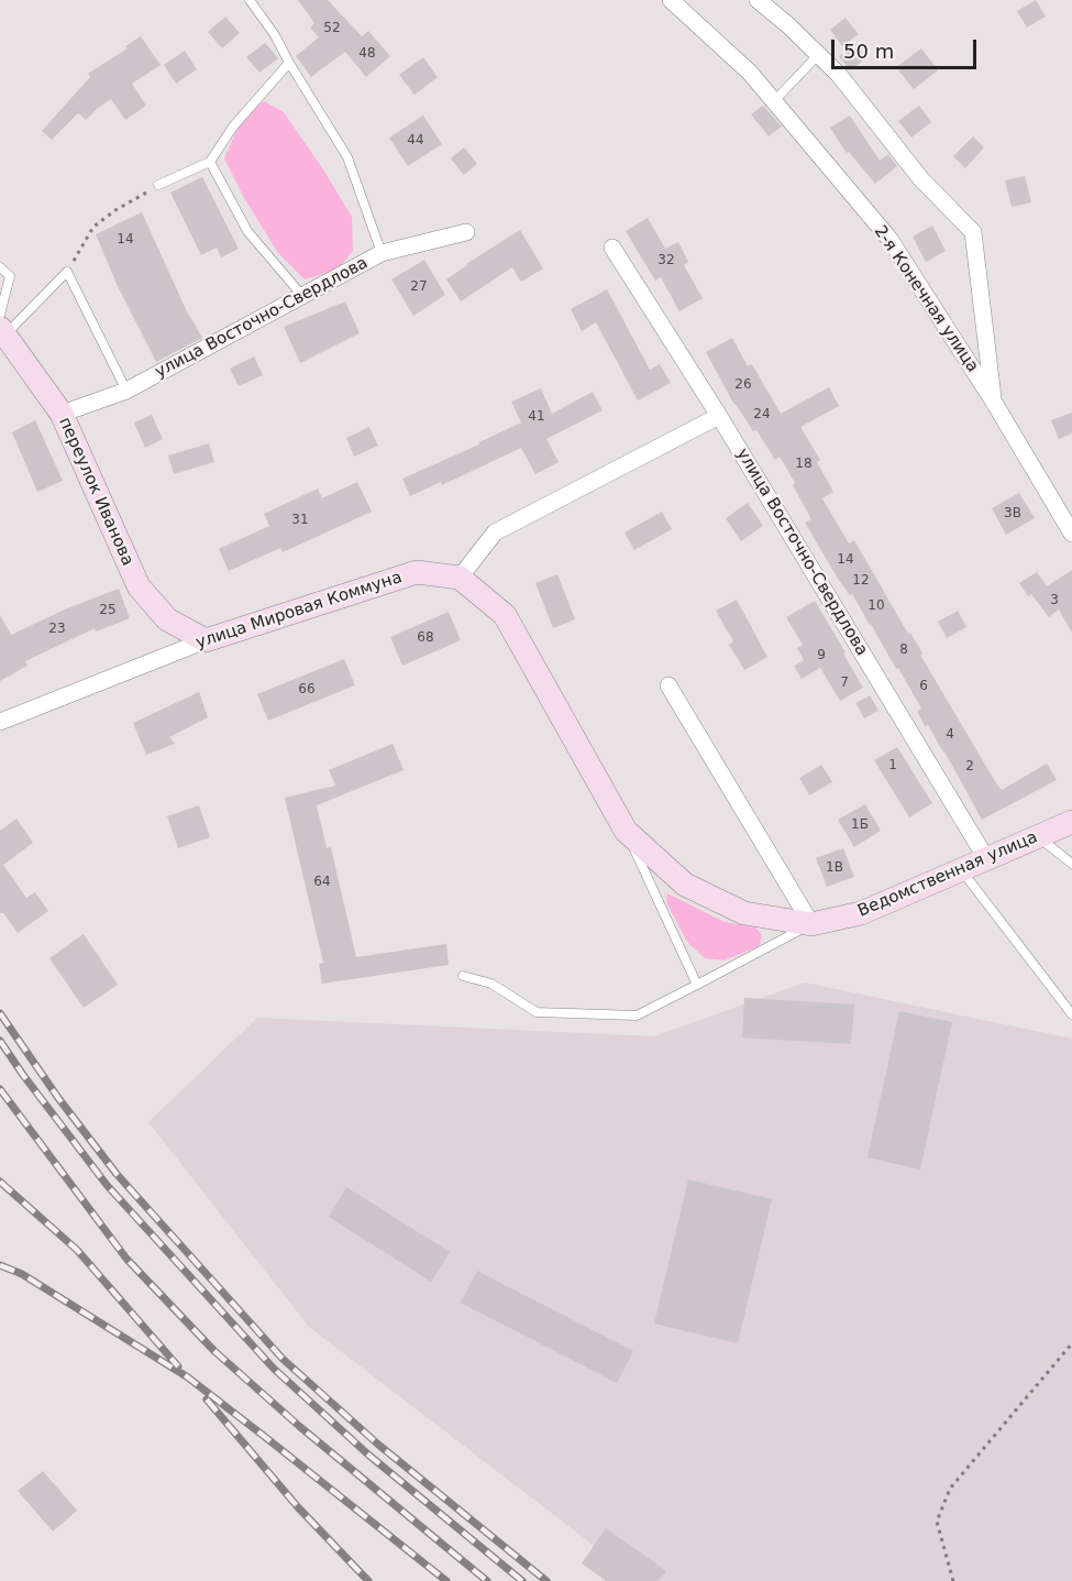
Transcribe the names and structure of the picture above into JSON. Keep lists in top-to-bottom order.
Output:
{
  "streets": {
    "main road": ["переулок Иванова", "улица Мировая Коммуна", "Ведомственная улица"],
    "street": ["2-я Конечная улица", "улица Восточно-Свердлова"]
  },
  "crossings": [
    ["улица Восточно-Свердлова", "переулок Иванова"],
    ["улица Восточно-Свердлова", "Ведомственная улица"],
    ["переулок Иванова", "улица Мировая Коммуна"],
    ["улица Мировая Коммуна", "Ведомственная улица"]
  ],
  "house_numbers": [
    "52",
    "48",
    "44",
    "14",
    "32",
    "27",
    "26",
    "24",
    "41",
    "18",
    "3В",
    "31",
    "14",
    "12",
    "3",
    "10",
    "25",
    "23",
    "68",
    "8",
    "9",
    "7",
    "6",
    "66",
    "4",
    "1",
    "2",
    "1Б",
    "1В",
    "64"
  ],
  "scale_bar": "50 m"
}
